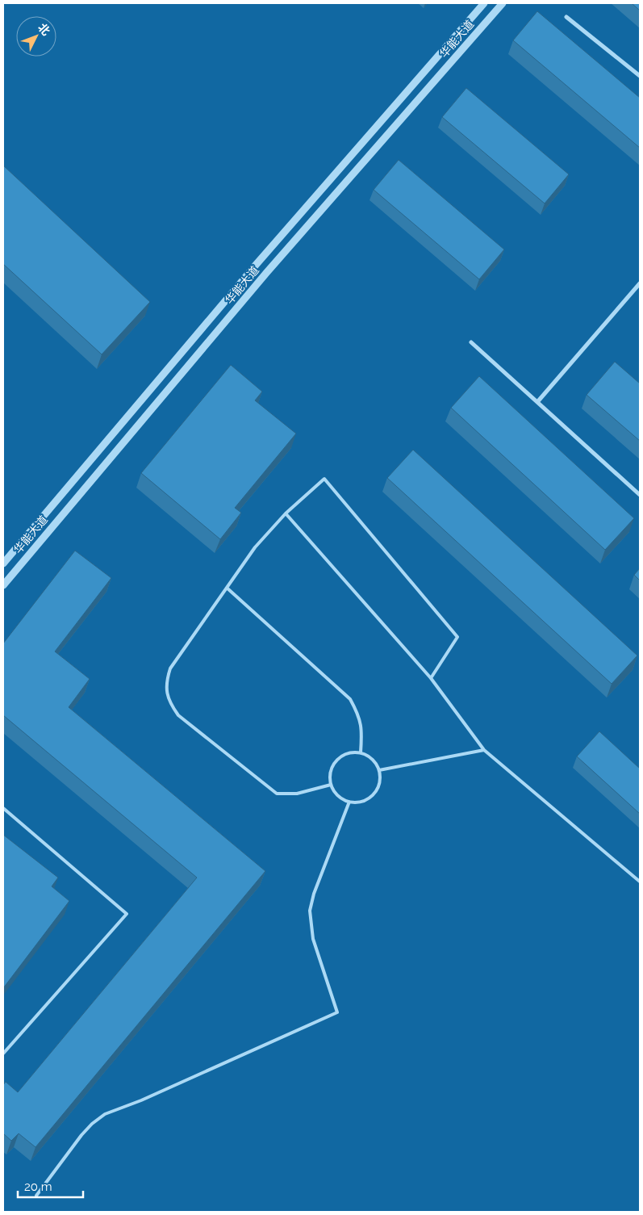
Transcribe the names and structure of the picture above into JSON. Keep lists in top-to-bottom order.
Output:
{
  "streets": {
    "street": ["华能大道"]
  },
  "scale_bar": "20 m",
  "north": "top right"
}
